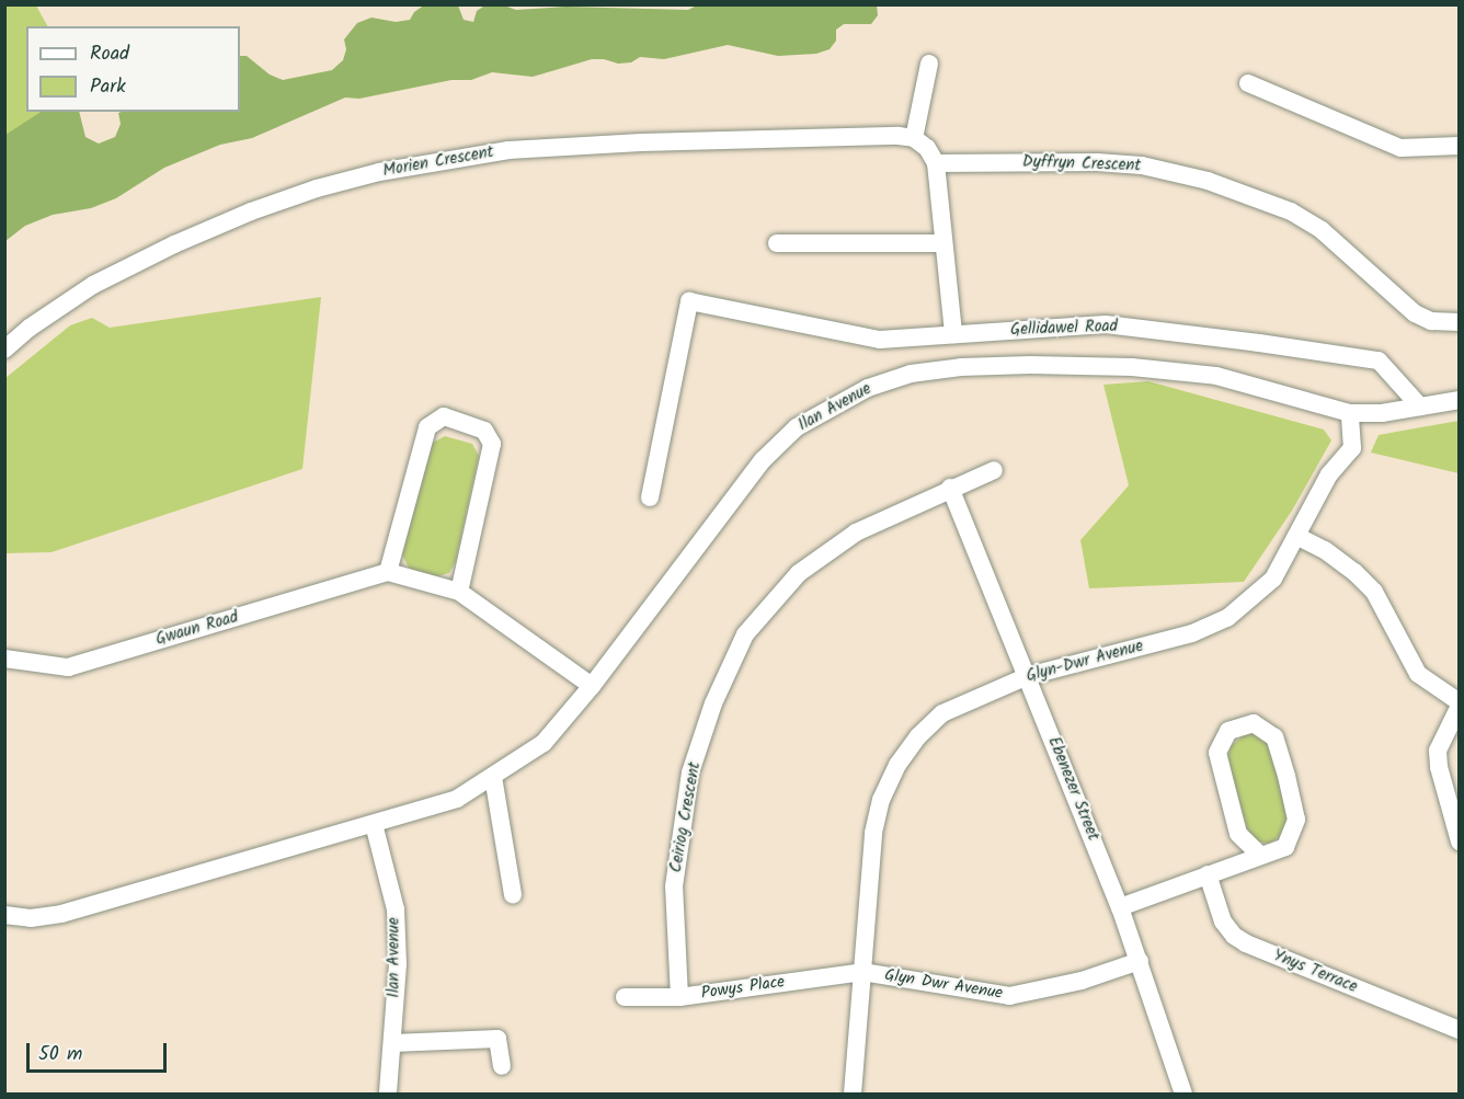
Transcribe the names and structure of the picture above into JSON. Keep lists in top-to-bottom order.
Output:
{
  "streets": {
    "street": [
      "Morien Crescent",
      "Dyffryn Crescent",
      "Gellidawel Road",
      "Ilan Avenue",
      "Gwaun Road",
      "Glyn-Dwr Avenue",
      "Ebenezer Street",
      "Ceiriog Crescent",
      "Ynys Terrace",
      "Glyn Dwr Avenue",
      "Powys Place"
    ]
  },
  "crossings": [
    ["Gellidawel Road", "Ilan Avenue"],
    ["Ilan Avenue", "Glyn-Dwr Avenue"],
    ["Glyn-Dwr Avenue", "Ebenezer Street"],
    ["Glyn-Dwr Avenue", "Glyn Dwr Avenue"],
    ["Glyn-Dwr Avenue", "Powys Place"],
    ["Ebenezer Street", "Ceiriog Crescent"],
    ["Ebenezer Street", "Glyn Dwr Avenue"],
    ["Ceiriog Crescent", "Powys Place"],
    ["Glyn Dwr Avenue", "Powys Place"]
  ],
  "legend": ["Road", "Park"],
  "scale_bar": "50 m"
}
